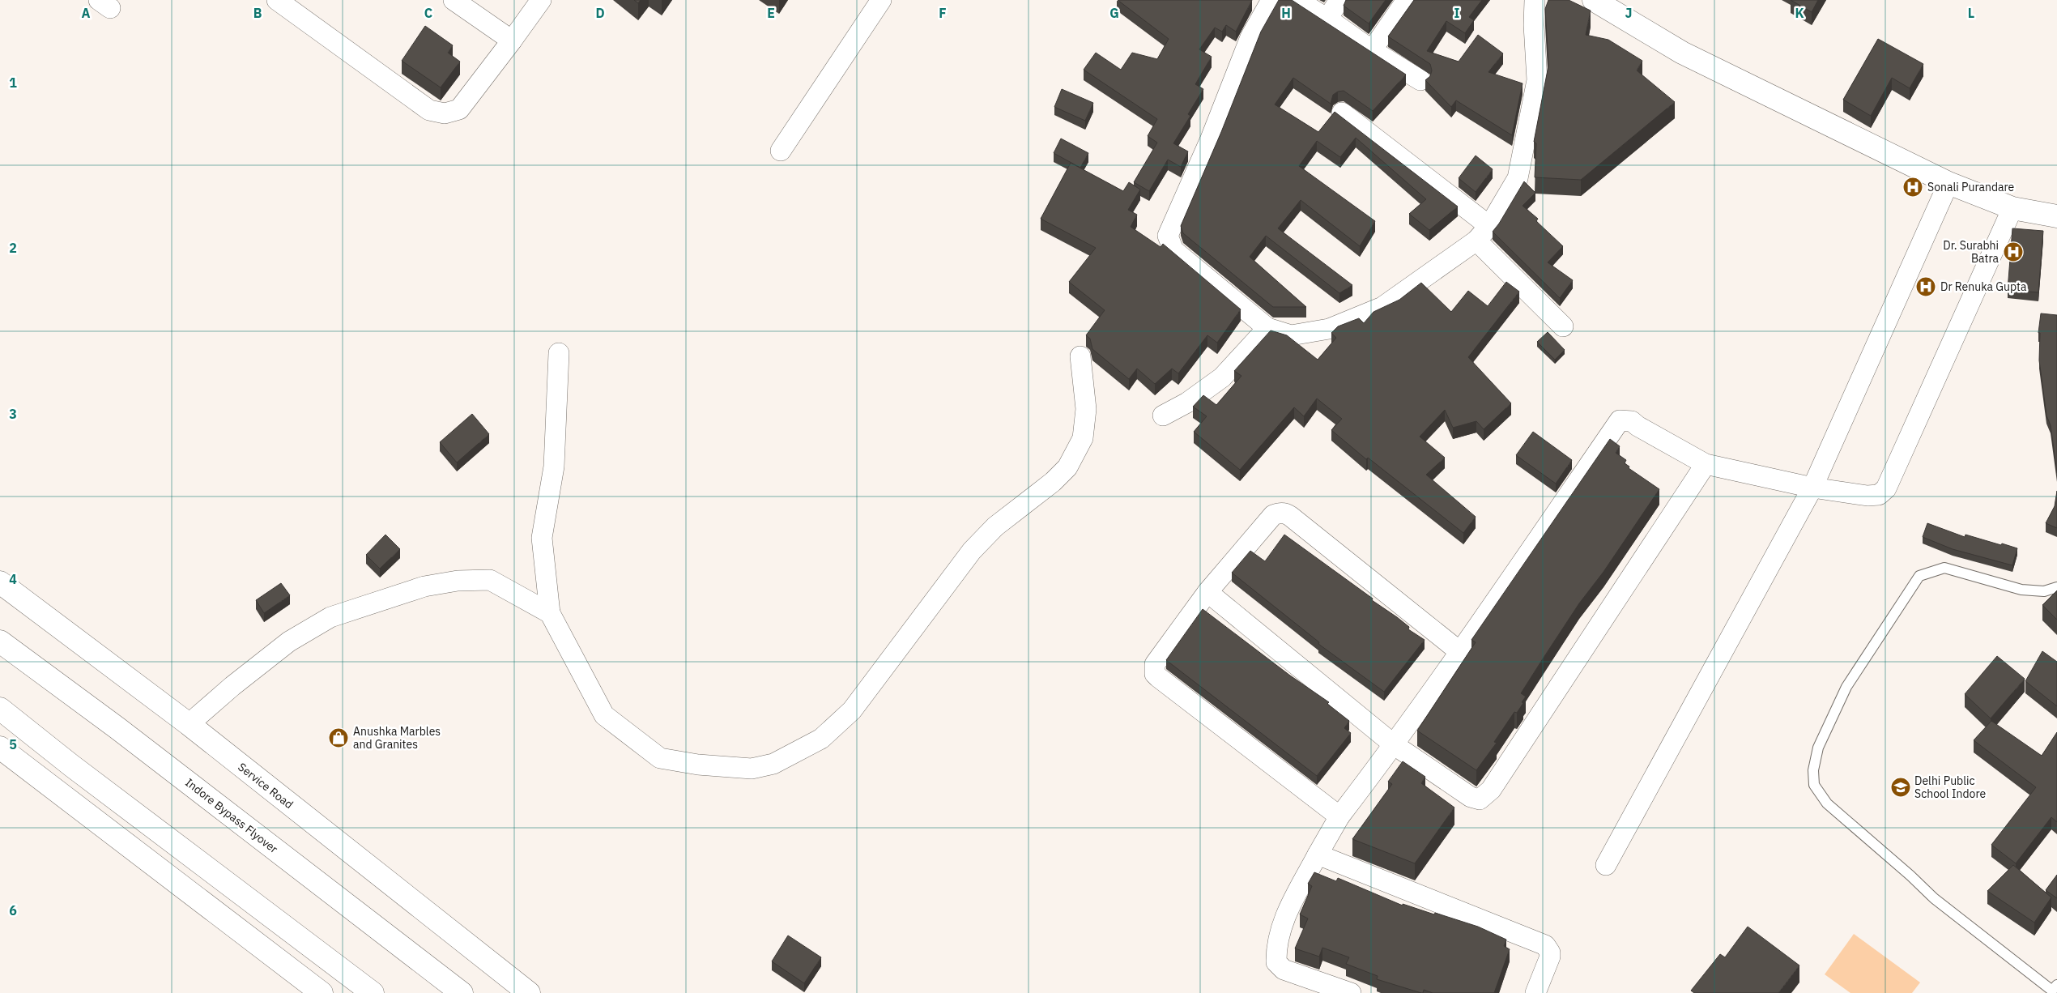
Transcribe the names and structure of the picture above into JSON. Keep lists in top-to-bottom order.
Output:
{
  "streets": {
    "main road": ["Service Road", "Indore Bypass Flyover"]
  },
  "places": {
    "hospital": ["Sonali Purandare", "Dr. Surabhi Batra", "Dr Renuka Gupta"],
    "shop": ["Anushka Marbles and Granites"],
    "school or university": ["Delhi Public School Indore"]
  },
  "grid": {
    "columns": [
      "A",
      "B",
      "C",
      "D",
      "E",
      "F",
      "G",
      "H",
      "I",
      "J",
      "K",
      "L"
    ],
    "rows": [
      "1",
      "2",
      "3",
      "4",
      "5",
      "6"
    ]
  }
}
